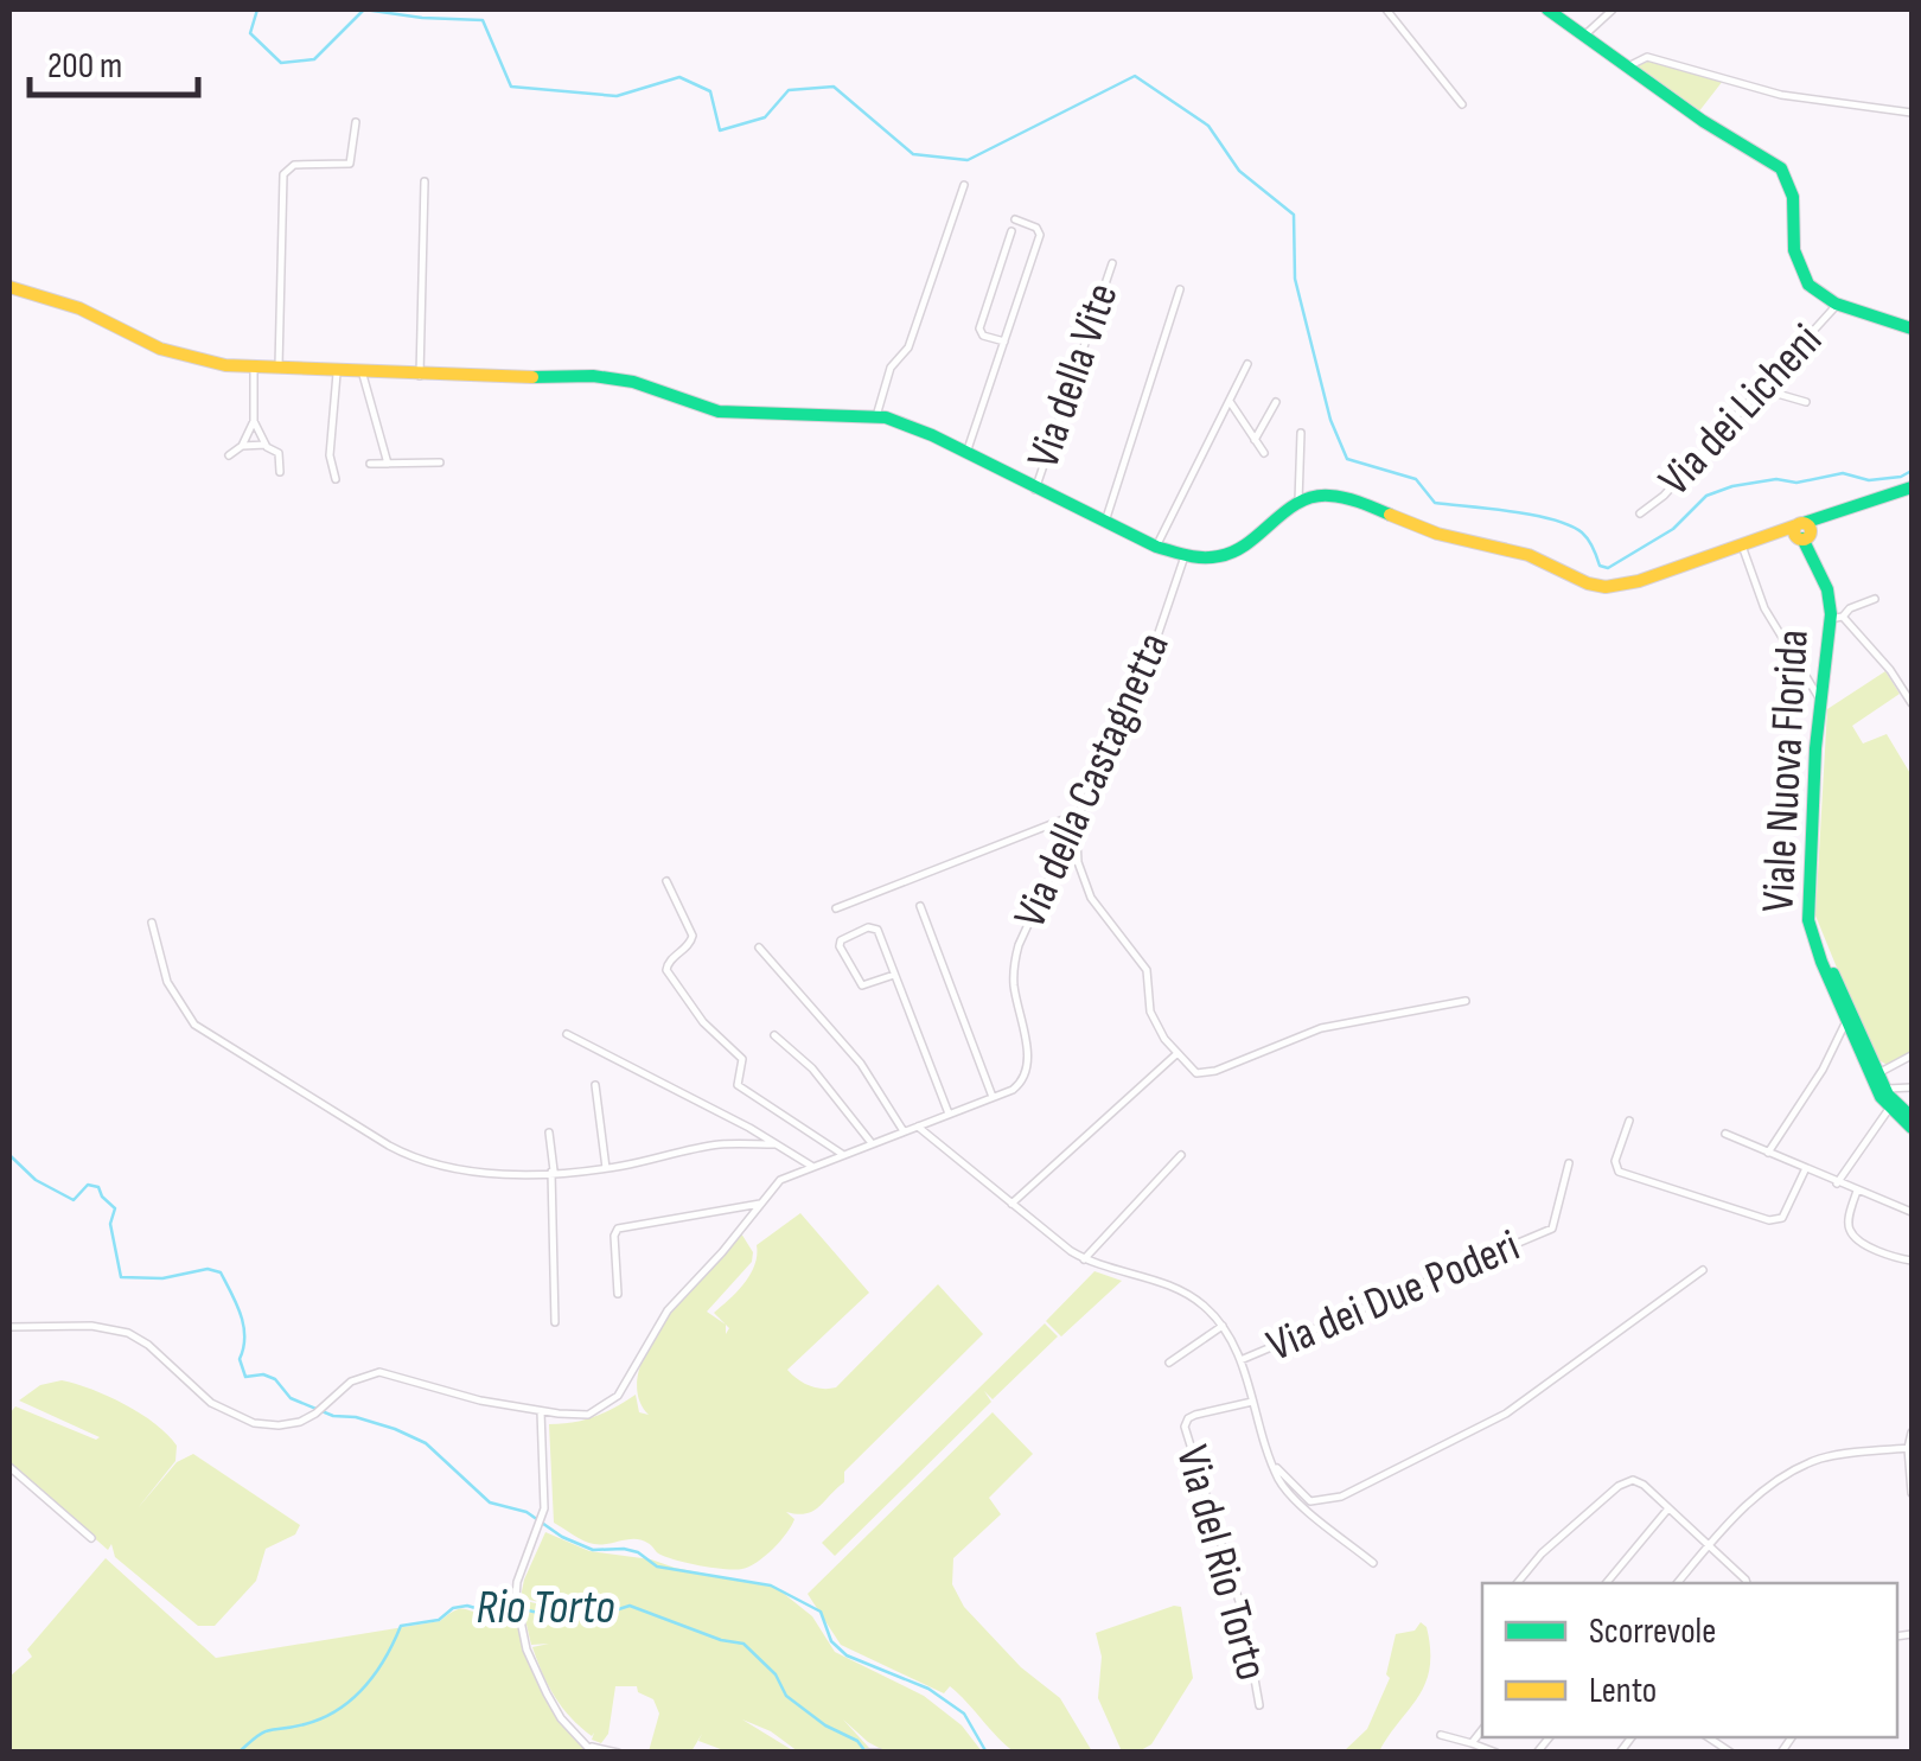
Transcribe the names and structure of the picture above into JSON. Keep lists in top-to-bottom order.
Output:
{
  "streets": {
    "main road": ["Viale Nuova Florida"],
    "street": [
      "Via della Vite",
      "Via dei Licheni",
      "Via della Castagnetta",
      "Via dei Due Poderi",
      "Via del Rio Torto"
    ]
  },
  "water": ["Rio Torto"],
  "legend": ["Scorrevole", "Lento"],
  "scale_bar": "200 m"
}
